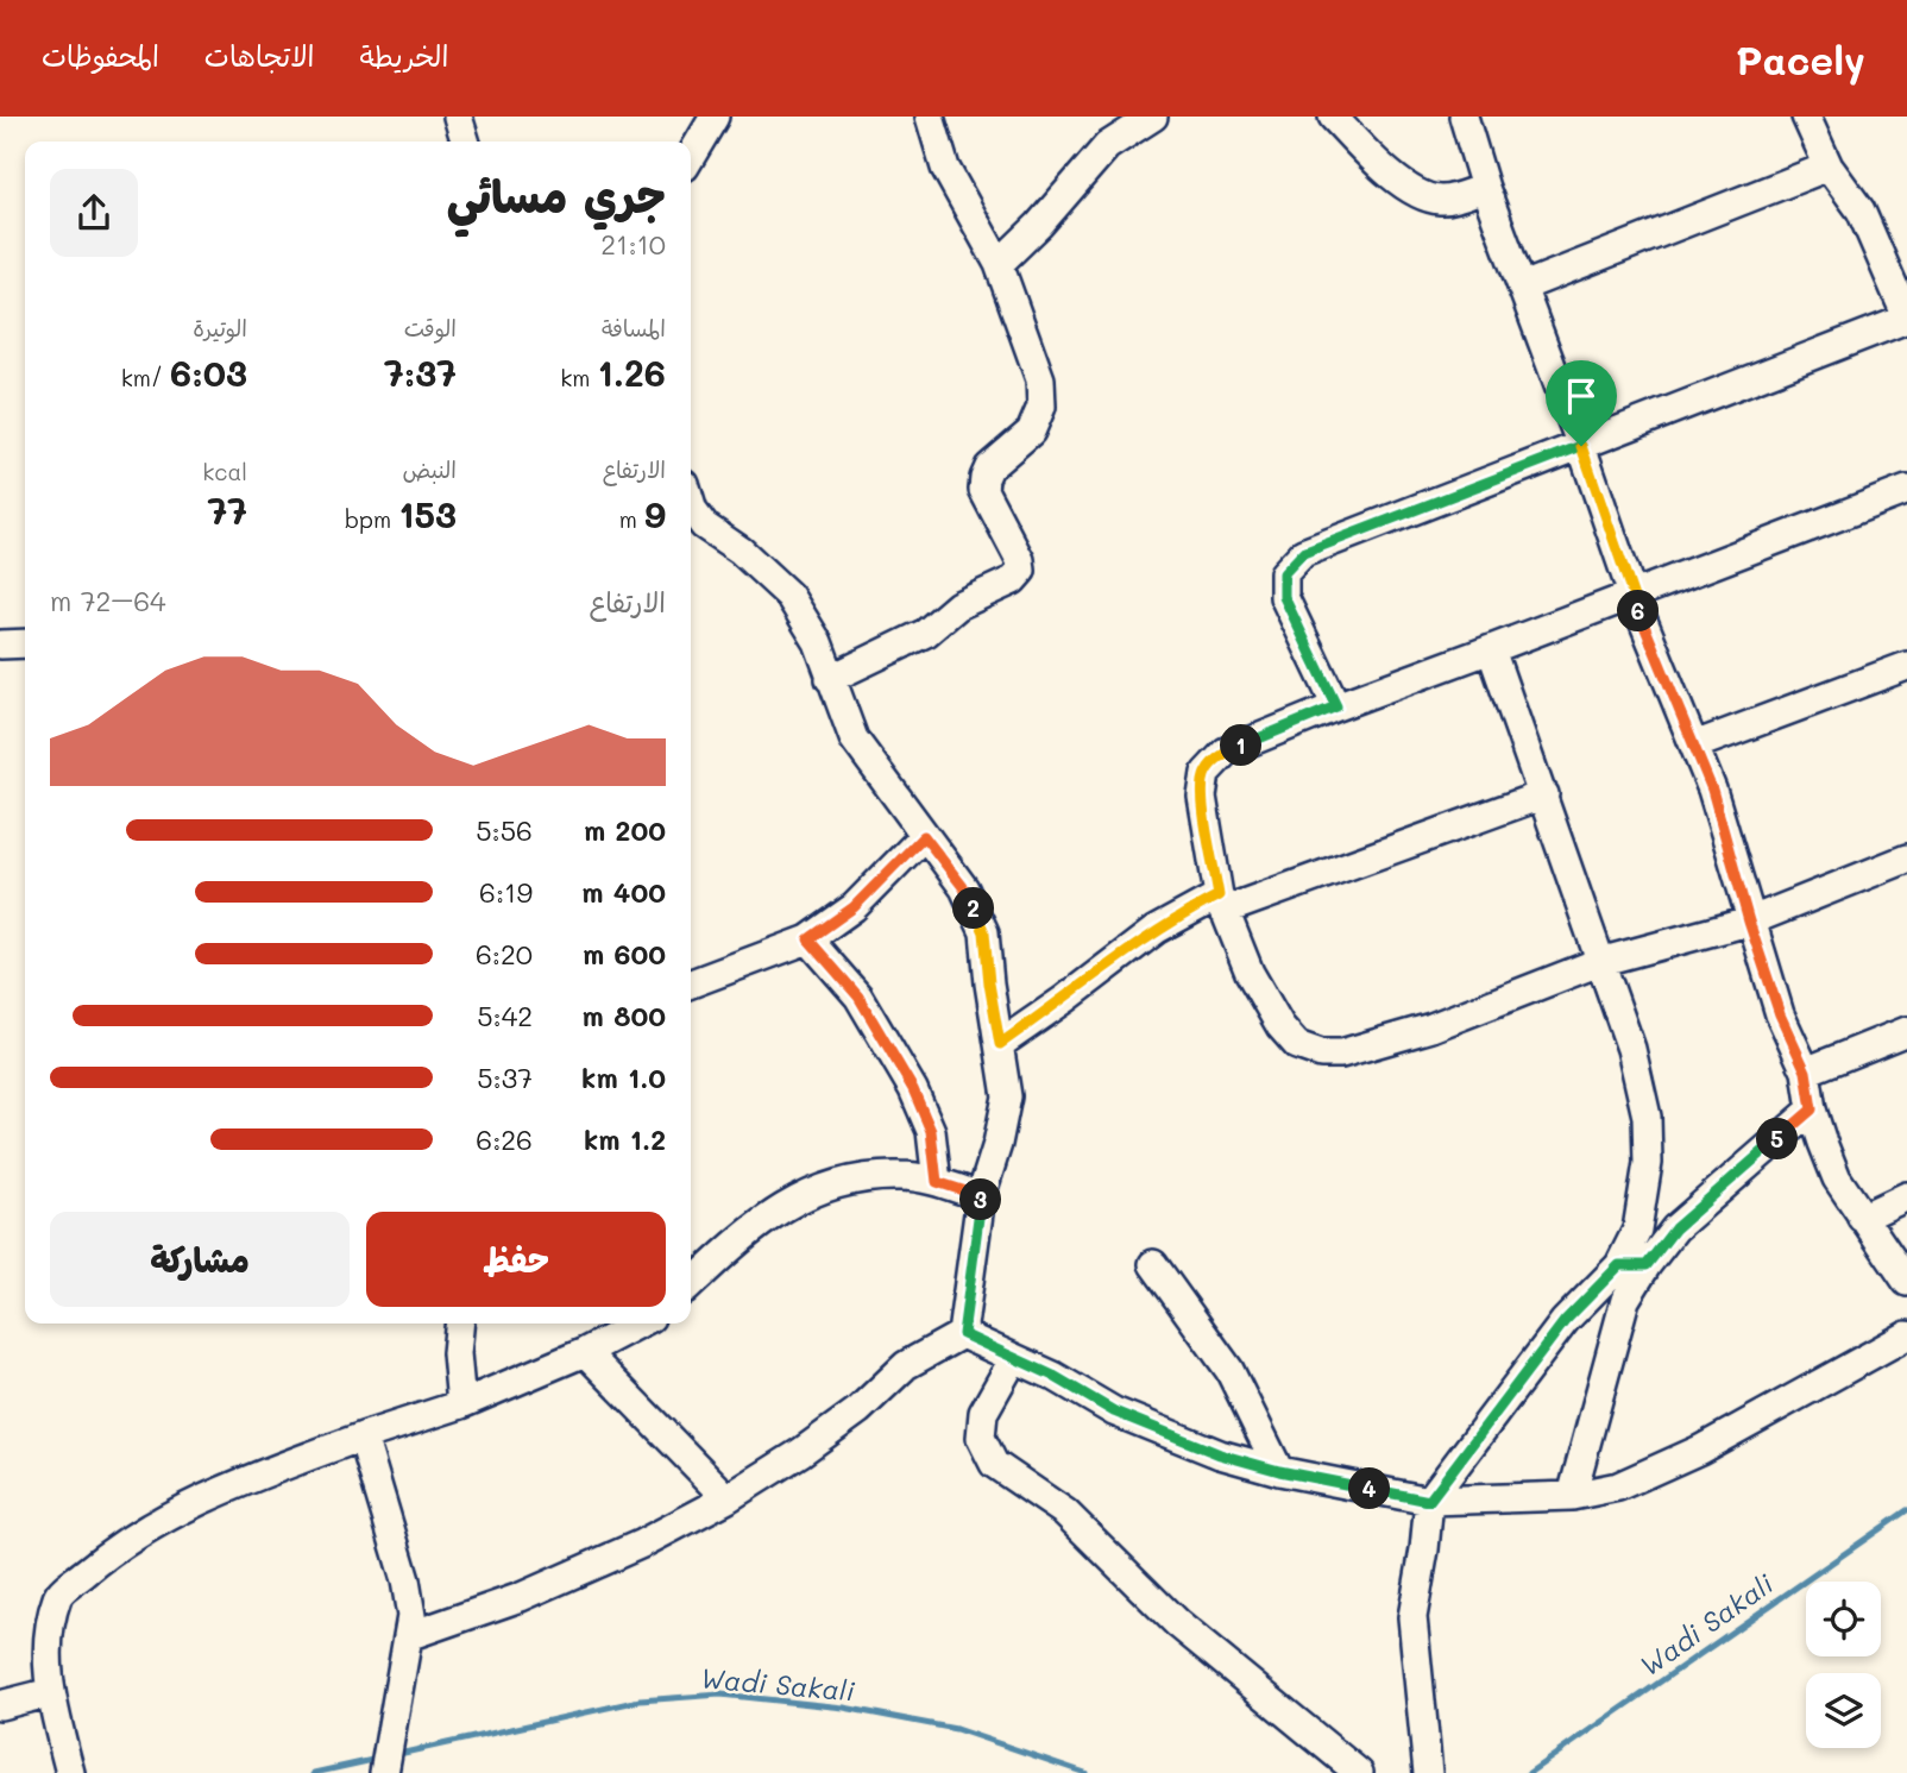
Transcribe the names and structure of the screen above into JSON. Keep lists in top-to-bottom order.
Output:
{
  "water": ["Wadi Sakali"],
  "page": {
    "header": "Pacely",
    "nav": ["الخريطة", "الاتجاهات", "المحفوظات"],
    "heading": ["جري مسائي", "21:10"],
    "stats": [
      ["المسافة", "1.26 km"],
      ["الوقت", "7:37"],
      ["الوتيرة", "6:03 /km"],
      ["الارتفاع", "9 m"],
      ["النبض", "153 bpm"],
      ["kcal", "77"]
    ],
    "chart": ["الارتفاع", "64–72 m"],
    "pins": [
      "6",
      "1",
      "2",
      "5",
      "3",
      "4"
    ],
    "list": [
      {
        "name": "200 m",
        "note": "5:56"
      },
      {
        "name": "400 m",
        "note": "6:19"
      },
      {
        "name": "600 m",
        "note": "6:20"
      },
      {
        "name": "800 m",
        "note": "5:42"
      },
      {
        "name": "1.0 km",
        "note": "5:37"
      },
      {
        "name": "1.2 km",
        "note": "6:26"
      }
    ],
    "buttons": ["حفظ", "مشاركة"]
  }
}
